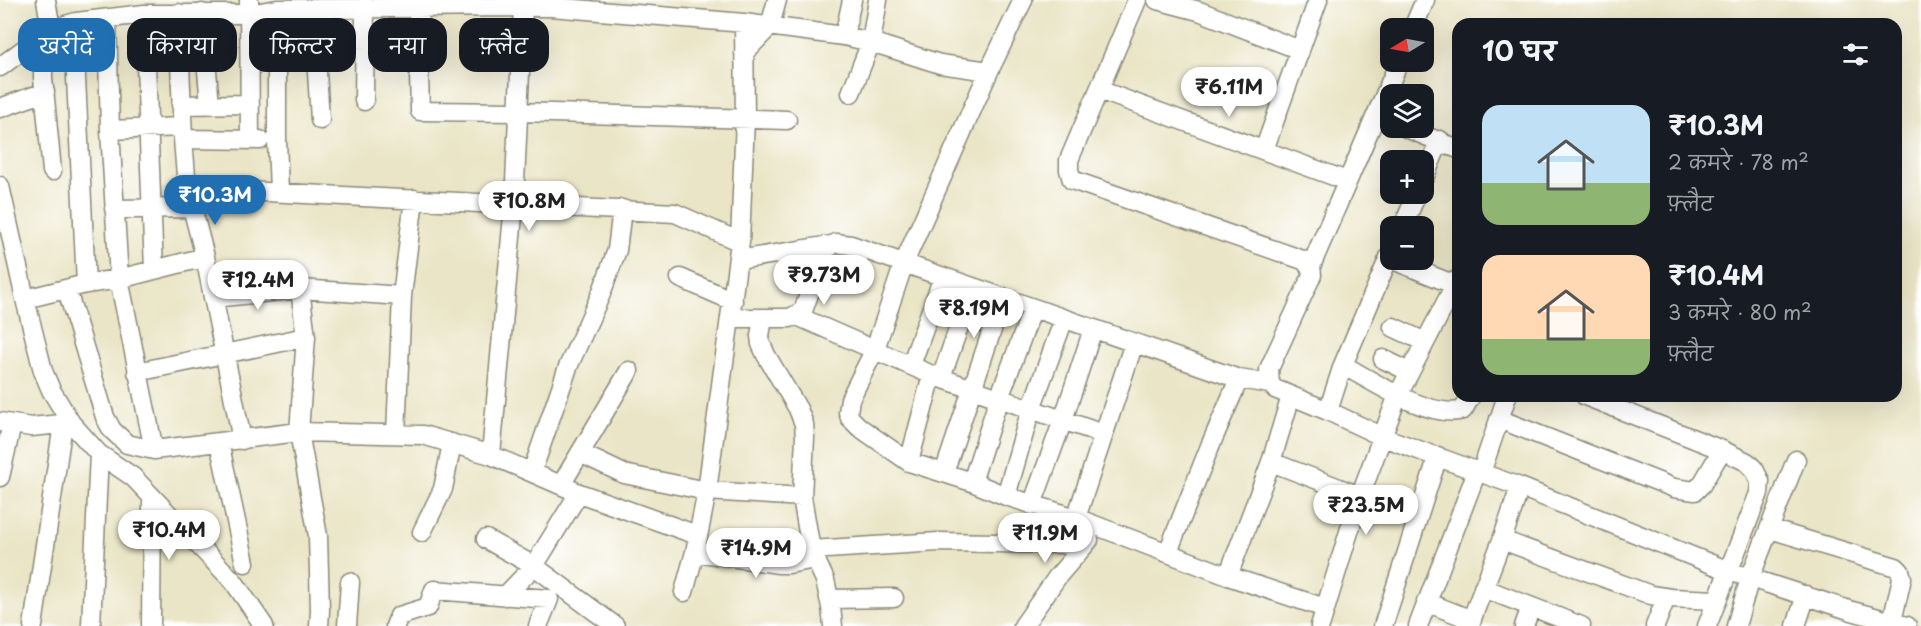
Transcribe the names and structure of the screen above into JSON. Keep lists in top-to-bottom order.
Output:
{
  "north": "left",
  "page": {
    "map_buttons": ["+", "−"],
    "chip": [
      "खरीदें",
      "किराया",
      "फ़िल्टर",
      "नया",
      "फ़्लैट"
    ],
    "heading": "10 घर",
    "price": [
      "₹6.11M",
      "₹10.3M",
      "₹10.8M",
      "₹9.73M",
      "₹12.4M",
      "₹8.19M",
      "₹23.5M",
      "₹10.4M",
      "₹11.9M",
      "₹14.9M"
    ],
    "list": [
      {
        "name": "₹10.3M",
        "note": "2 कमरे · 78 m² · फ़्लैट"
      },
      {
        "name": "₹10.4M",
        "note": "3 कमरे · 80 m² · फ़्लैट"
      }
    ]
  }
}
